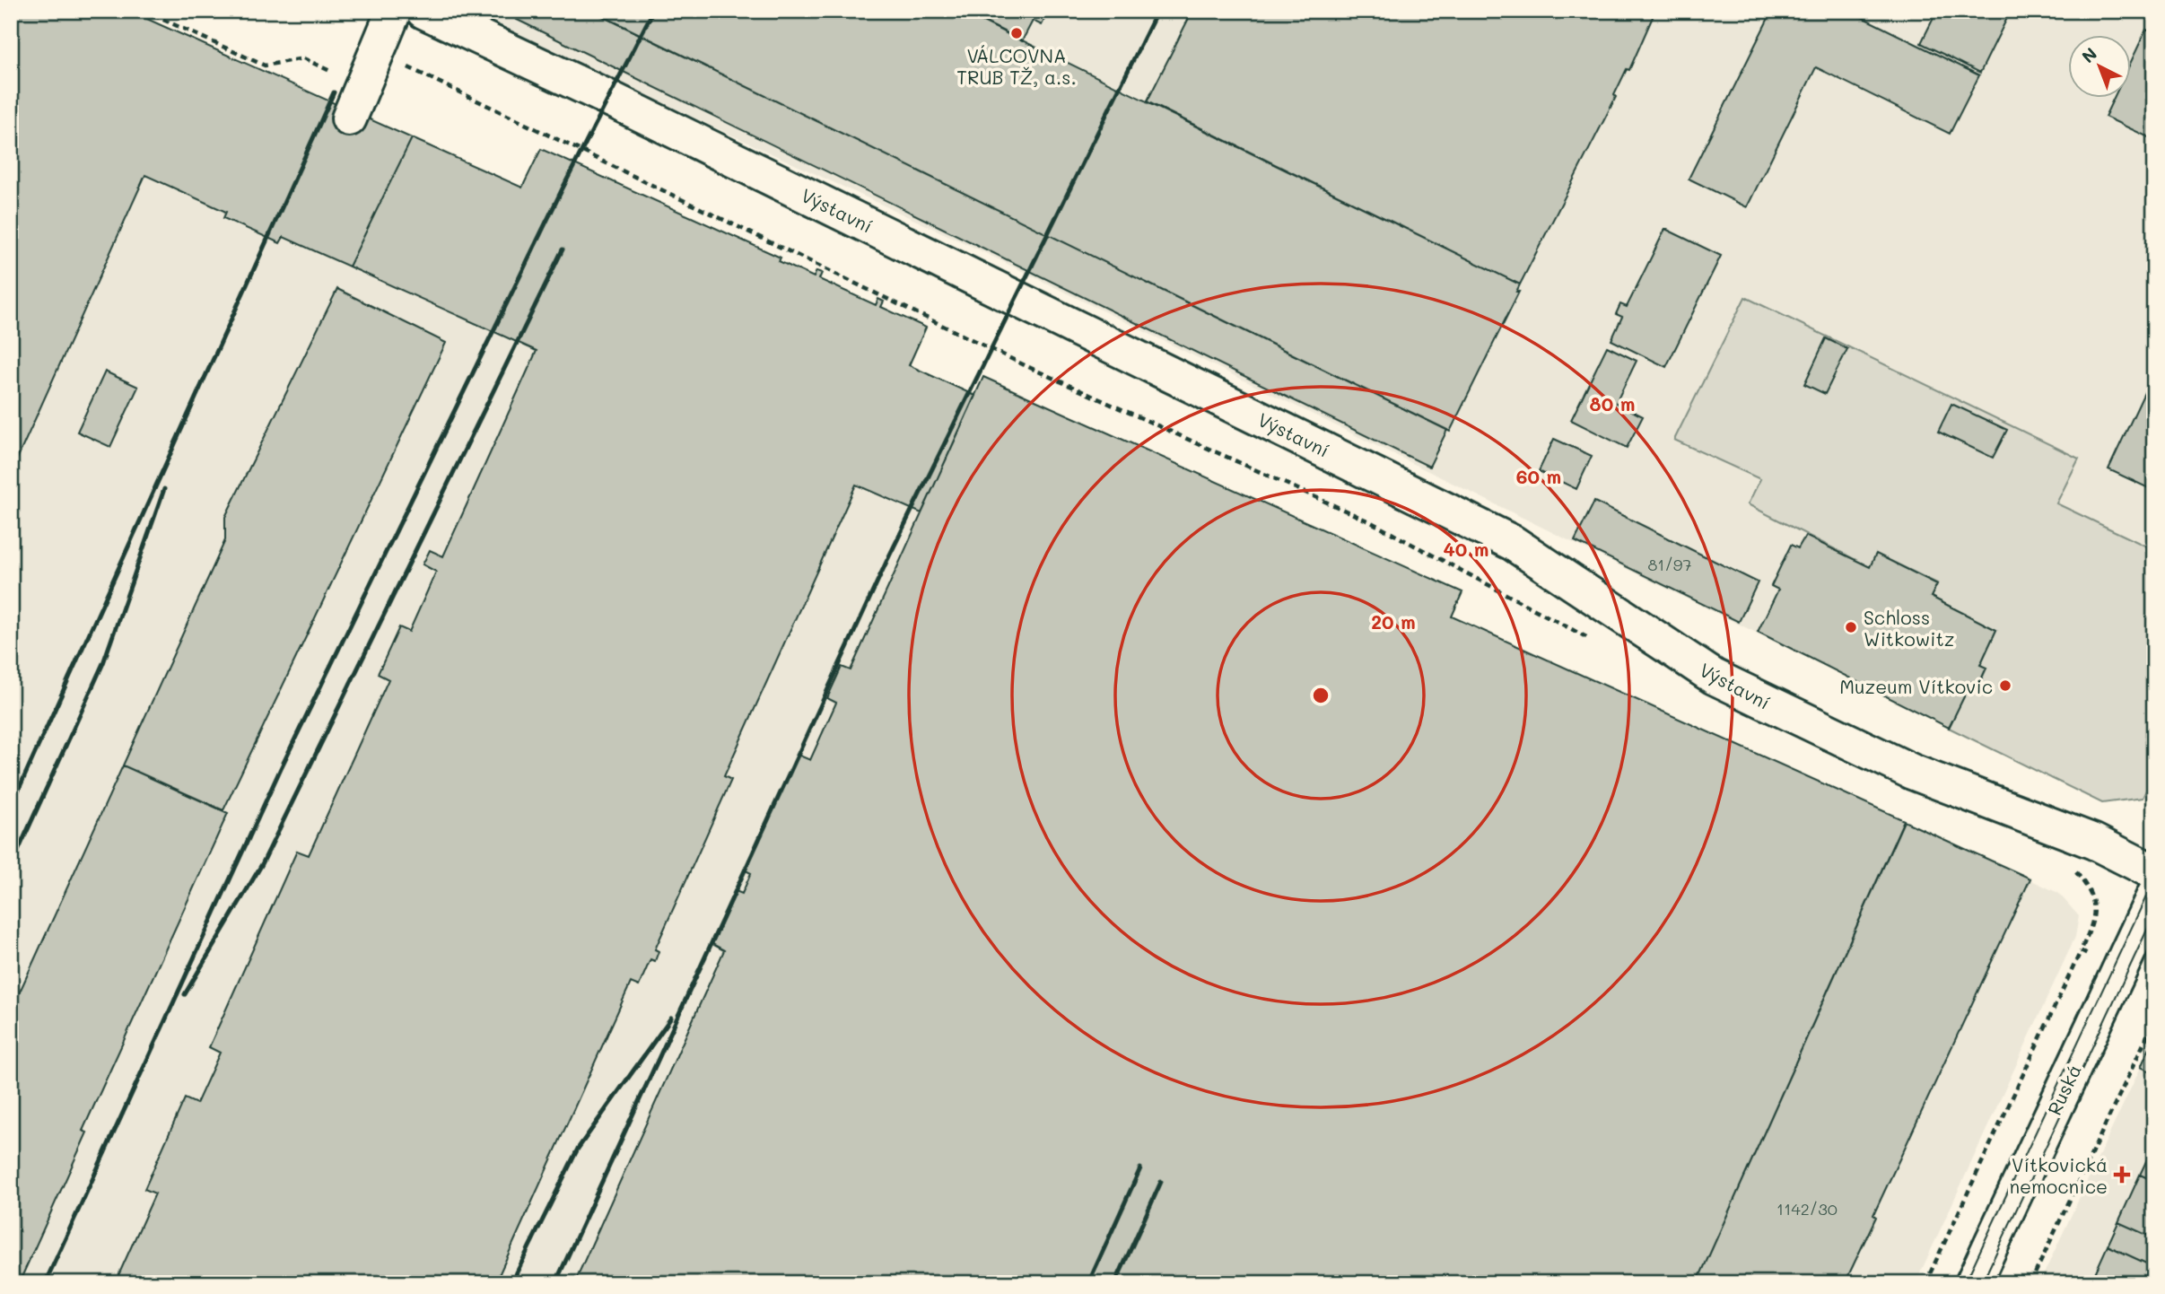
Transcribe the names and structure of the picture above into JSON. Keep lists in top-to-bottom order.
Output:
{
  "streets": {
    "street": ["Výstavní", "Ruská"]
  },
  "places": {
    "other": ["VÁLCOVNA TRUB TŽ, a.s.", "Schloss Witkowitz", "Muzeum Vítkovic"],
    "health": ["Vítkovická nemocnice"]
  },
  "house_numbers": ["81/97", "1142/30"],
  "north": "top left",
  "rings": [
    "80 m",
    "60 m",
    "40 m",
    "20 m"
  ]
}
